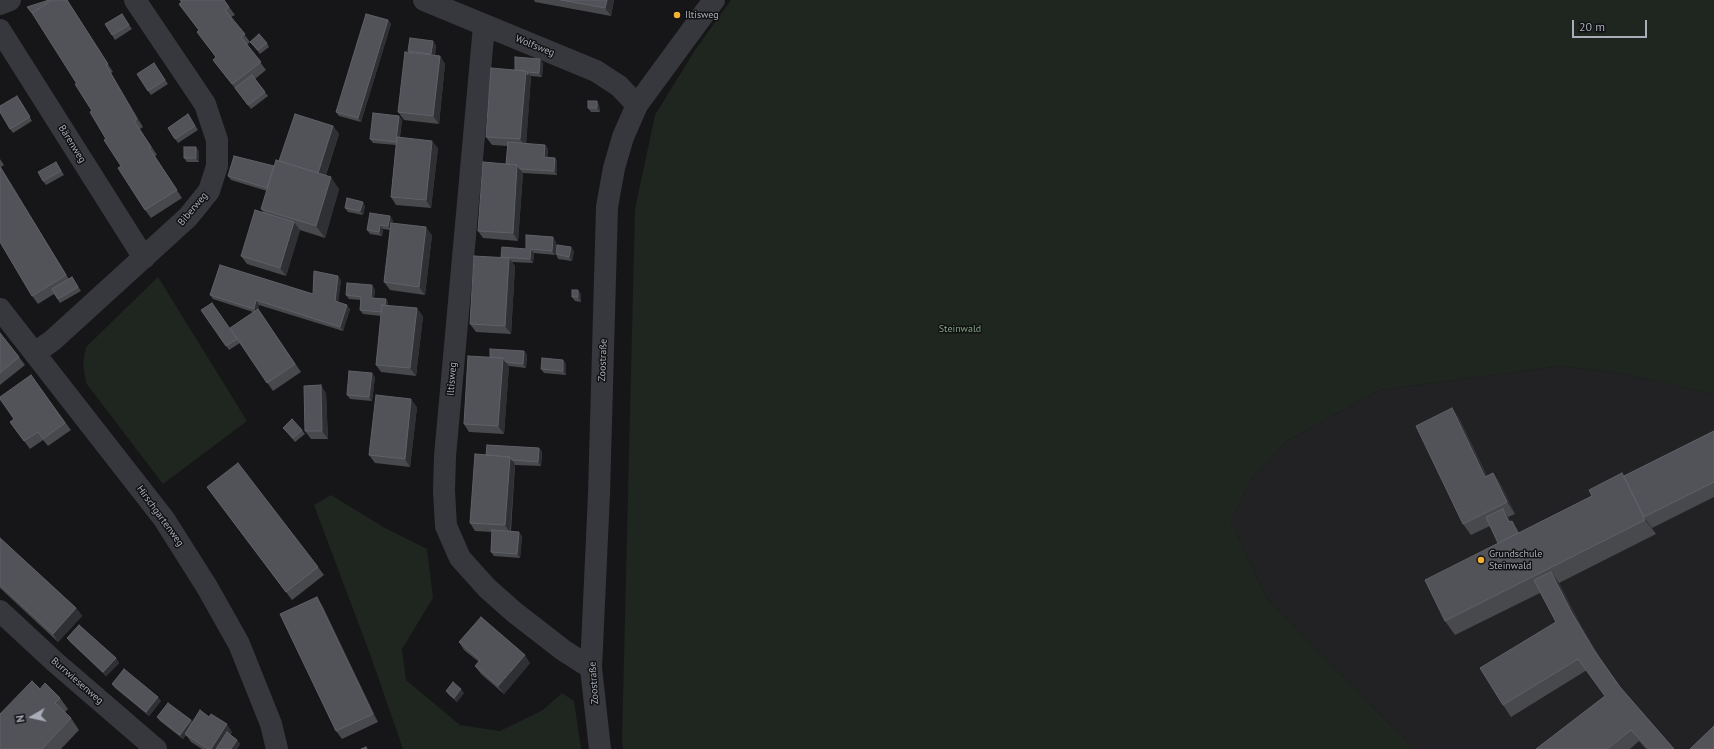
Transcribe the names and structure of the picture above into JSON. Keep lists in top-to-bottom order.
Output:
{
  "streets": {
    "street": [
      "Wolfsweg",
      "Bärenweg",
      "Biberweg",
      "Zoostraße",
      "Iltisweg",
      "Hirschgartenweg",
      "Burrwiesenweg"
    ]
  },
  "crossings": [
    ["Wolfsweg", "Zoostraße"],
    ["Wolfsweg", "Iltisweg"],
    ["Bärenweg", "Biberweg"],
    ["Biberweg", "Hirschgartenweg"],
    ["Zoostraße", "Iltisweg"]
  ],
  "parks": ["Steinwald"],
  "places": ["Iltisweg", "Grundschule Steinwald"],
  "scale_bar": "20 m",
  "north": "left"
}
